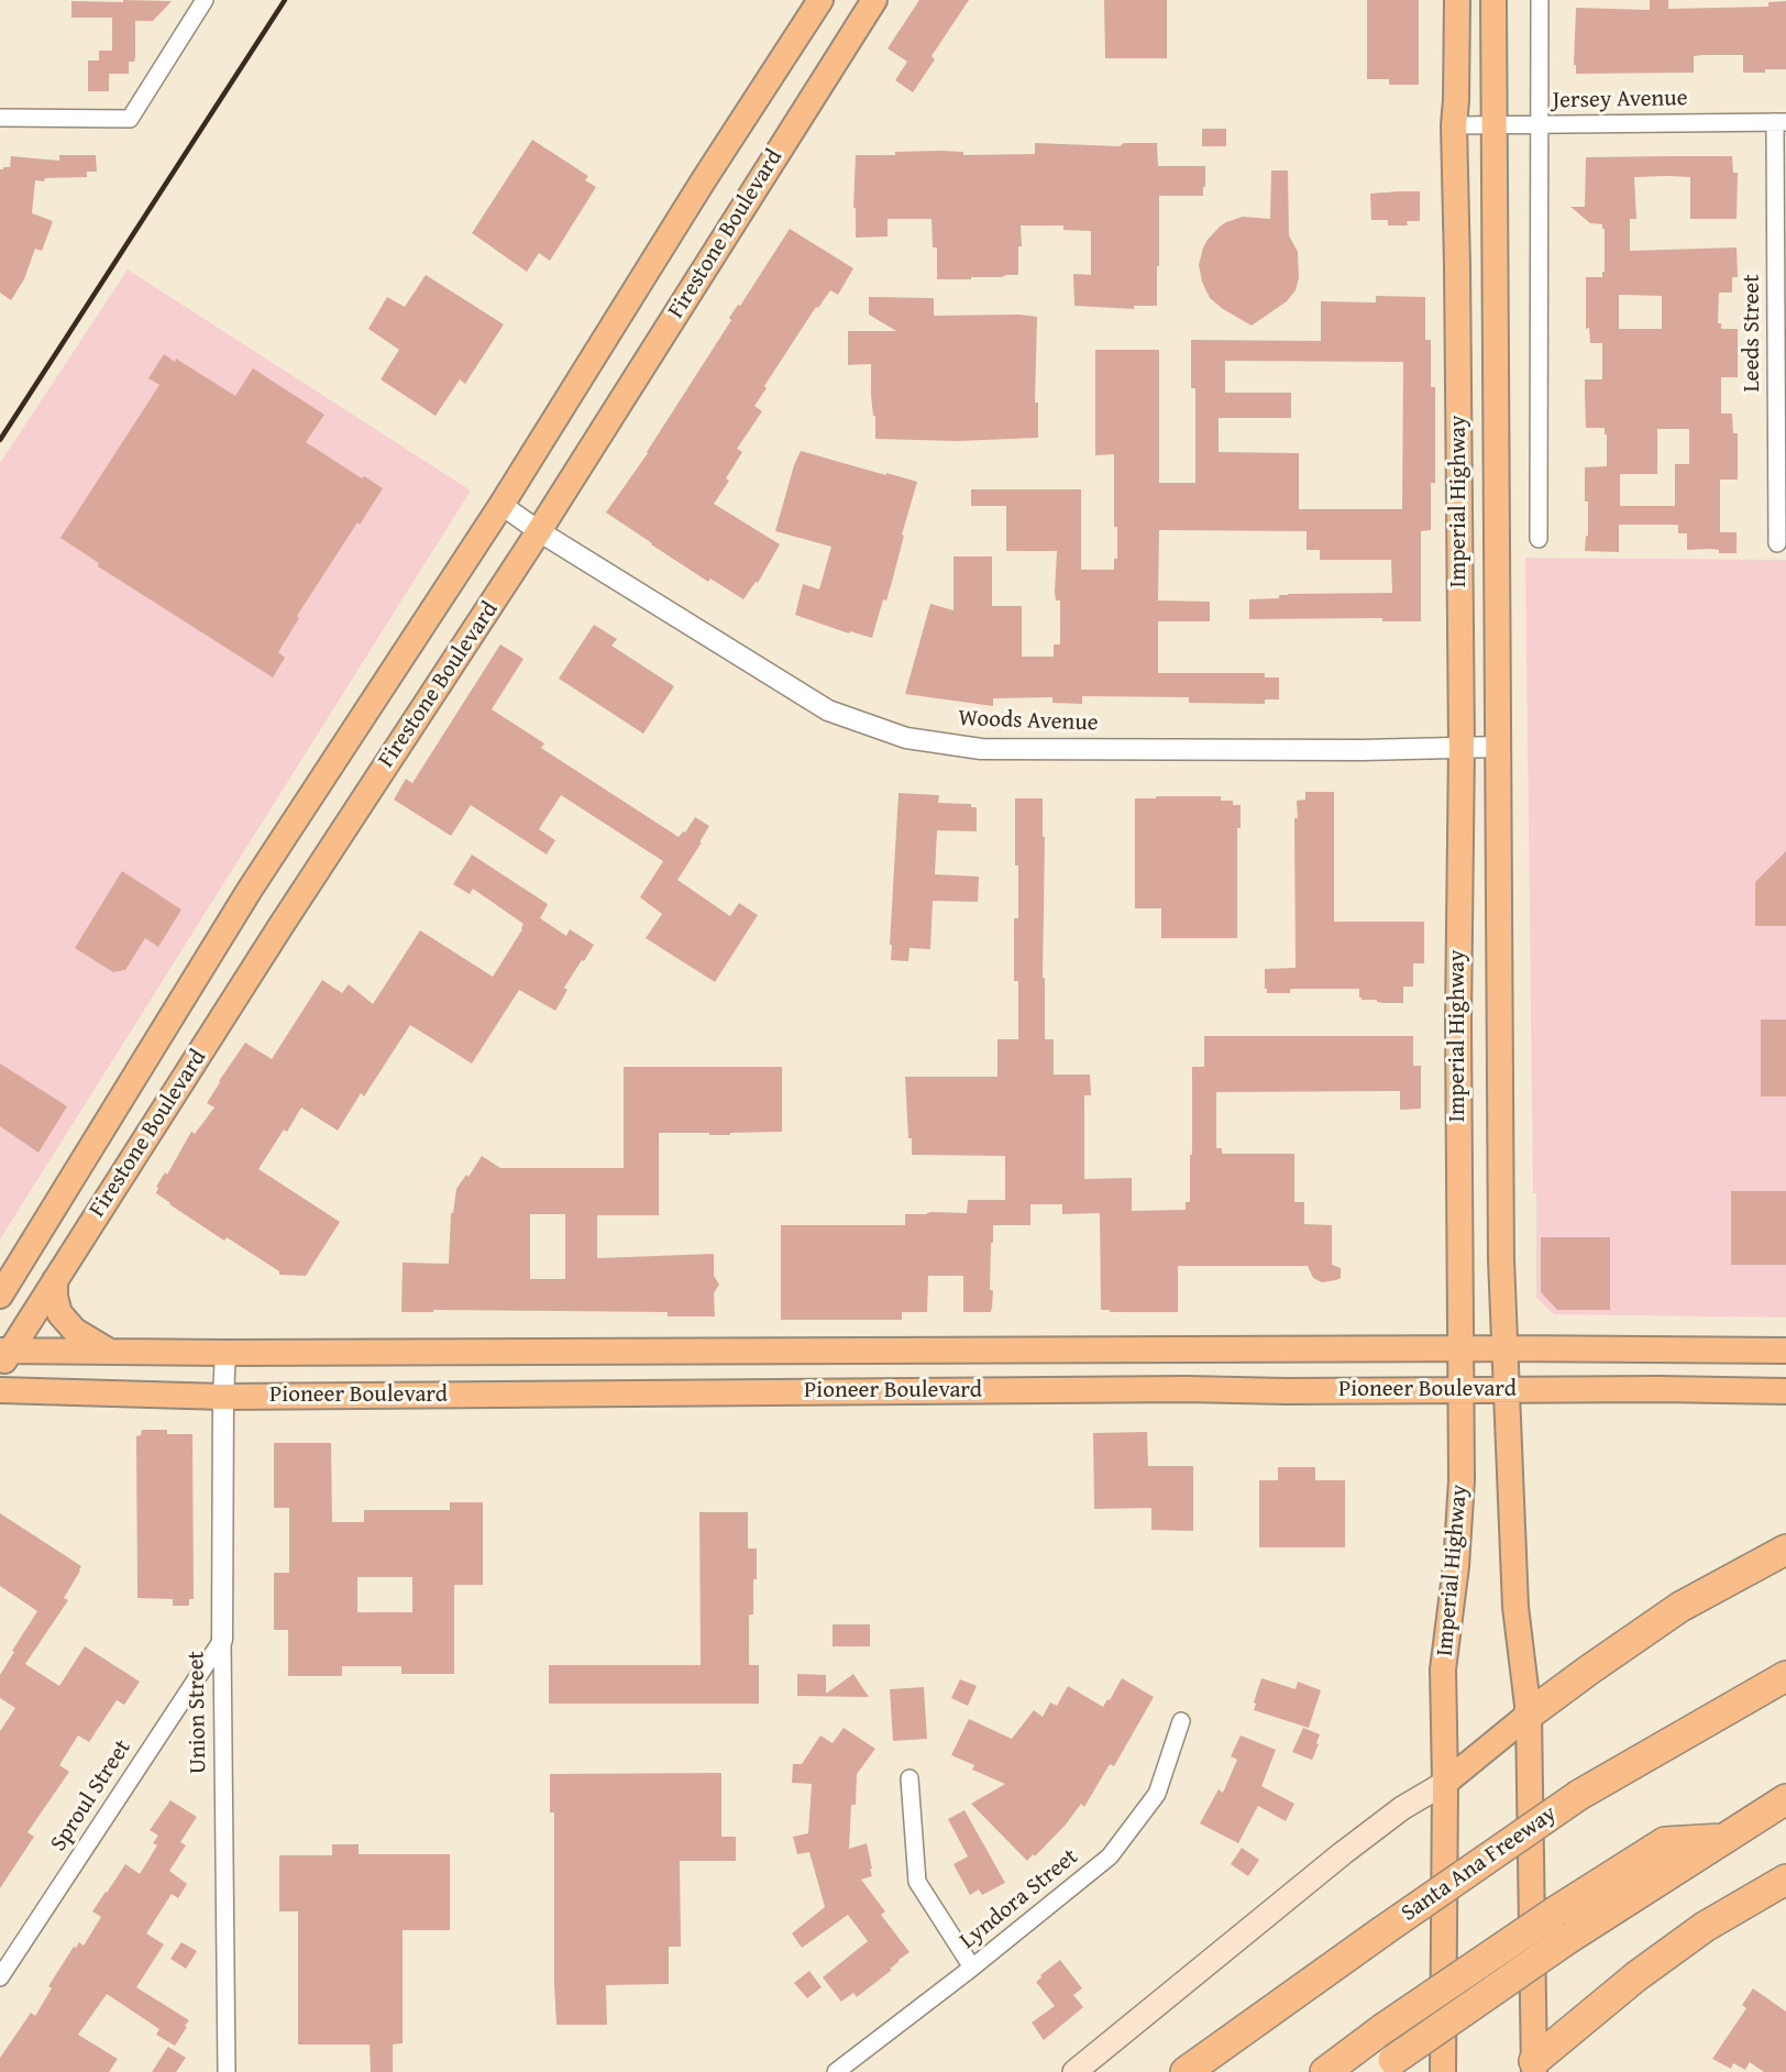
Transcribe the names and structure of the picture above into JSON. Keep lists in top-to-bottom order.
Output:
{
  "streets": {
    "highway": ["Santa Ana Freeway"],
    "main road": ["Firestone Boulevard", "Imperial Highway", "Pioneer Boulevard"],
    "street": [
      "Jersey Avenue",
      "Leeds Street",
      "Woods Avenue",
      "Union Street",
      "Sproul Street",
      "Lyndora Street"
    ]
  },
  "crossings": [
    ["Jersey Avenue", "Leeds Street"],
    ["Jersey Avenue", "Imperial Highway"],
    ["Firestone Boulevard", "Woods Avenue"],
    ["Firestone Boulevard", "Pioneer Boulevard"],
    ["Imperial Highway", "Woods Avenue"],
    ["Imperial Highway", "Pioneer Boulevard"],
    ["Pioneer Boulevard", "Union Street"],
    ["Union Street", "Sproul Street"]
  ]
}
